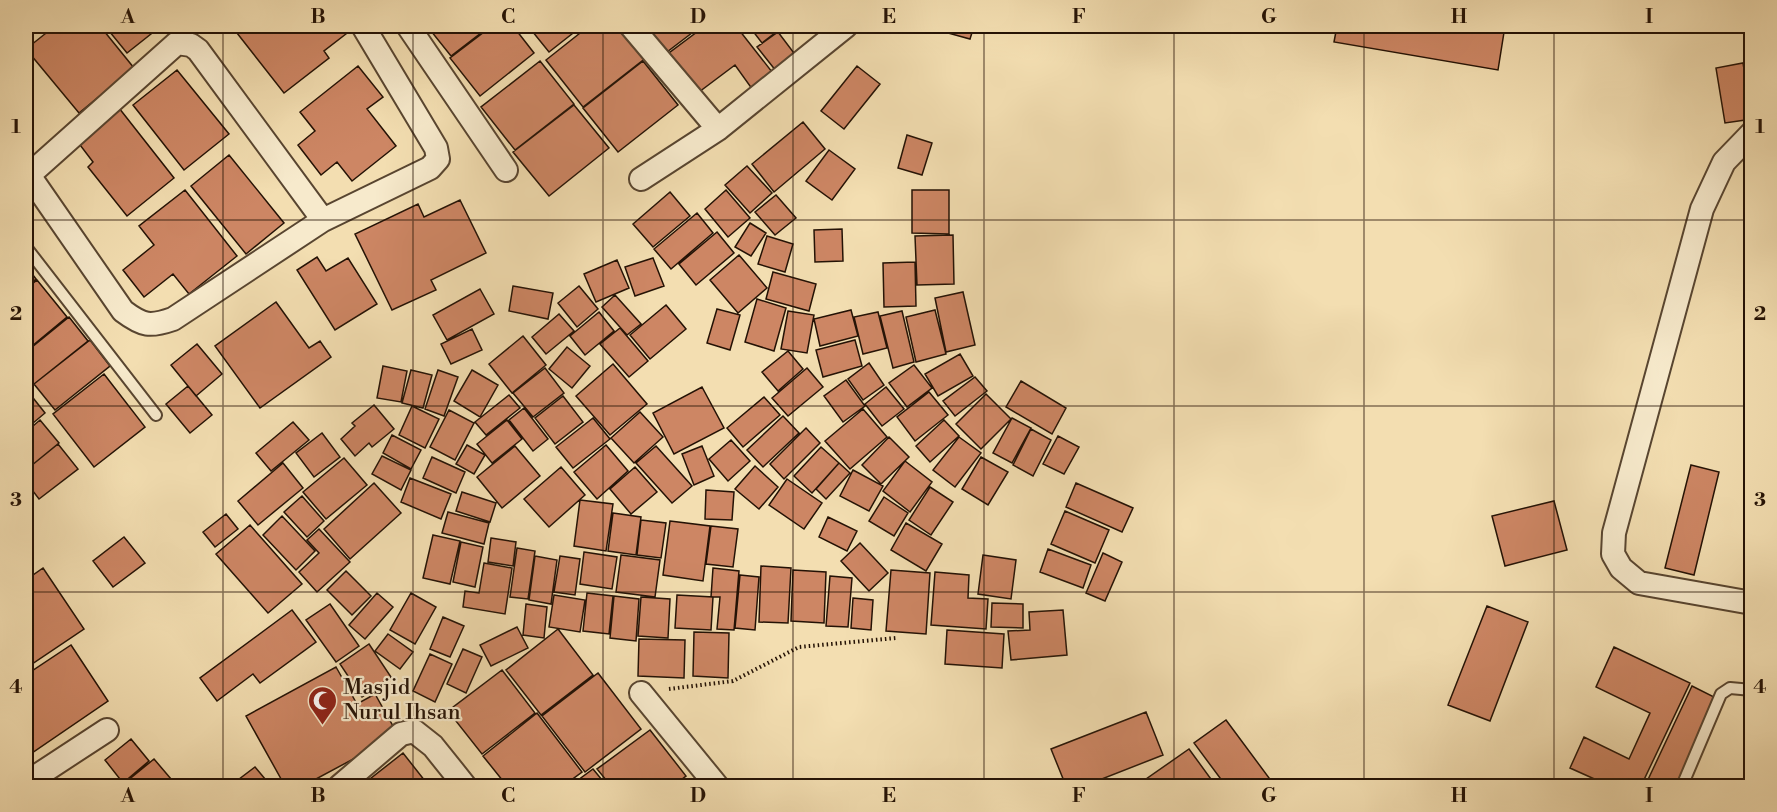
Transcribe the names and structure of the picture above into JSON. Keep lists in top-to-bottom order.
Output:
{
  "places": {
    "mosque": ["Masjid Nurul Ihsan"]
  },
  "grid": {
    "columns": [
      "A",
      "B",
      "C",
      "D",
      "E",
      "F",
      "G",
      "H",
      "I"
    ],
    "rows": [
      "1",
      "2",
      "3",
      "4"
    ]
  }
}
